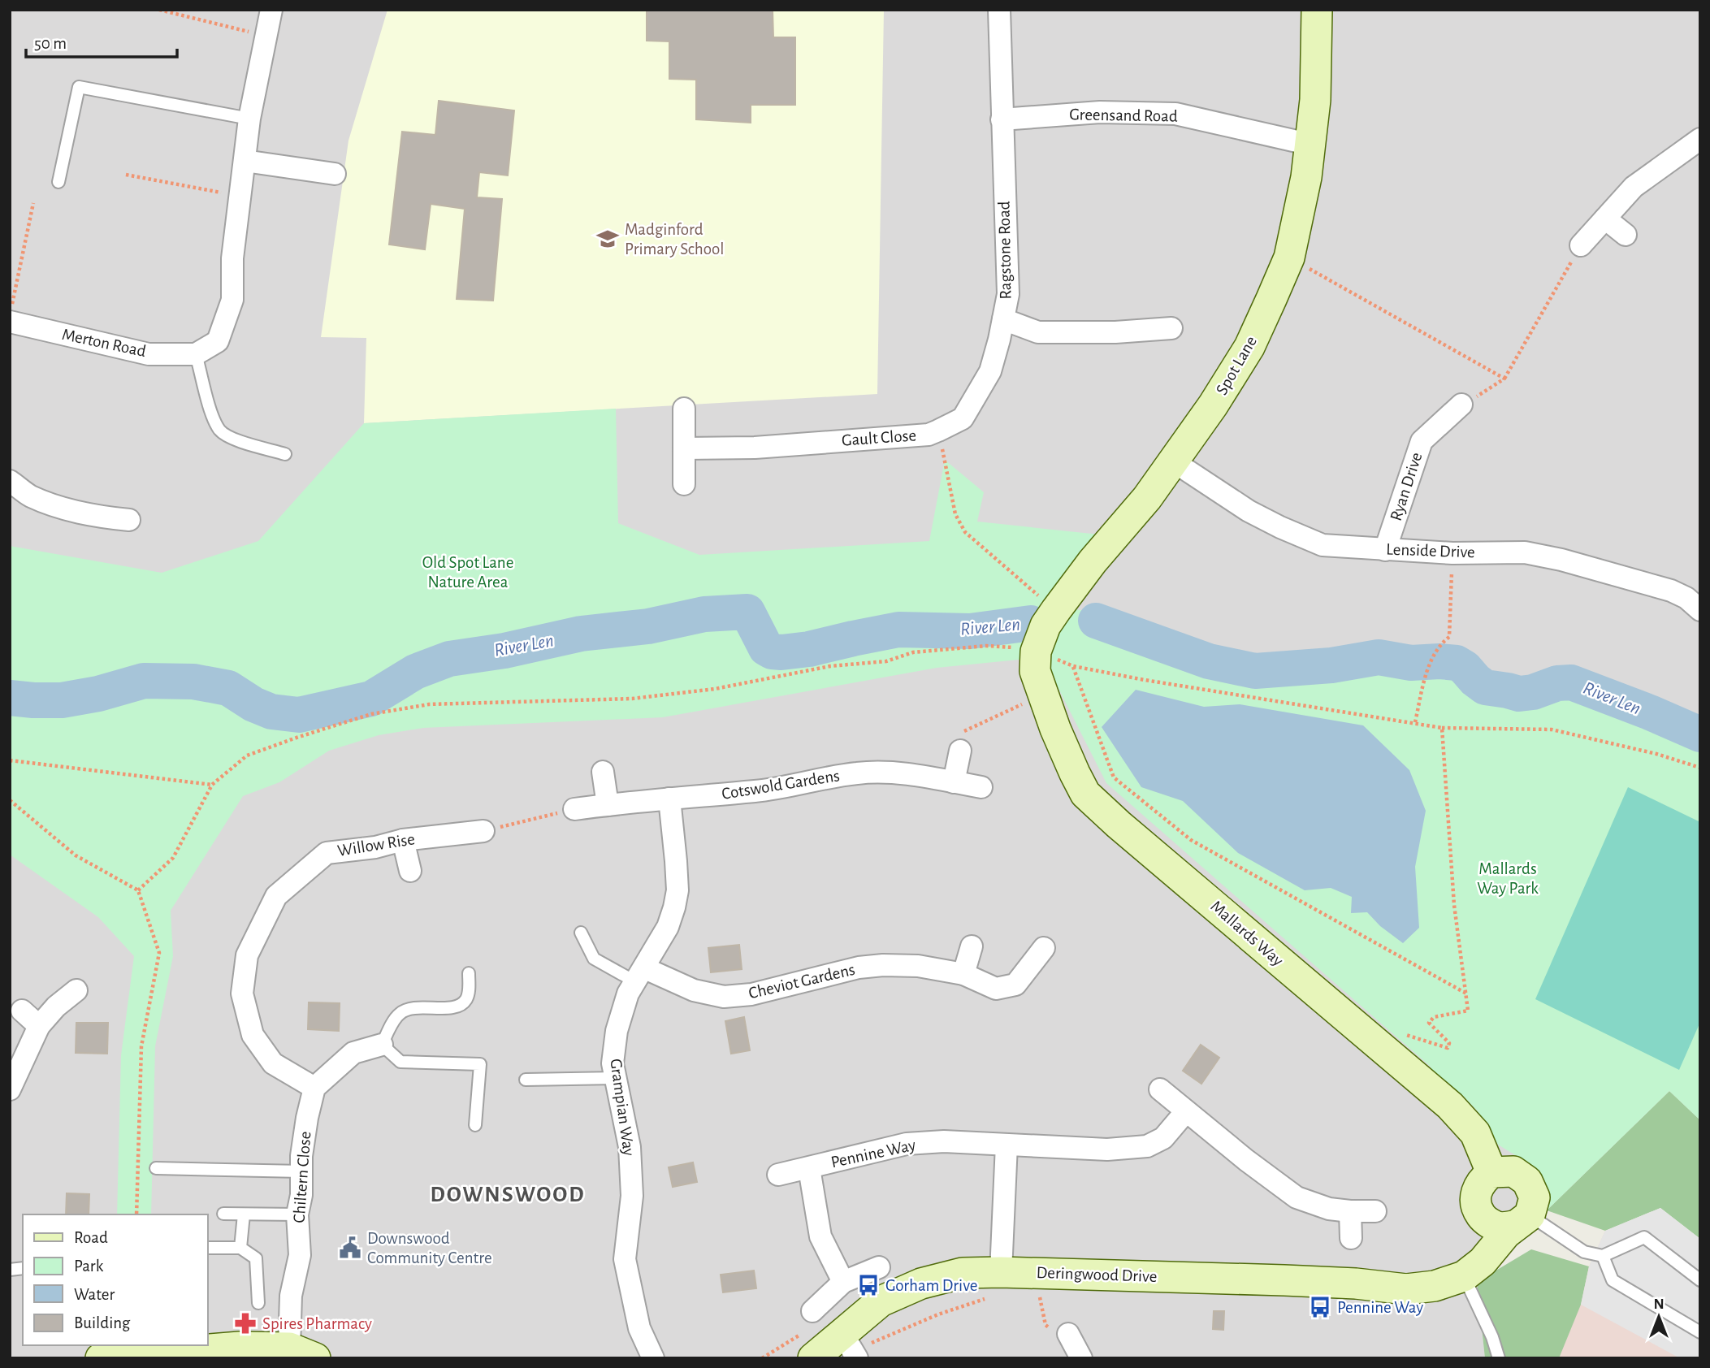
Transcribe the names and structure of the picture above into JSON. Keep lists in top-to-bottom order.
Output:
{
  "streets": {
    "street": [
      "Greensand Road",
      "Ragstone Road",
      "Merton Road",
      "Spot Lane",
      "Gault Close",
      "Ryan Drive",
      "Lenside Drive",
      "Cotswold Gardens",
      "Willow Rise",
      "Mallards Way",
      "Cheviot Gardens",
      "Grampian Way",
      "Pennine Way",
      "Chiltern Close",
      "Deringwood Drive"
    ]
  },
  "crossings": [
    ["Greensand Road", "Ragstone Road"],
    ["Greensand Road", "Spot Lane"],
    ["Ragstone Road", "Gault Close"],
    ["Spot Lane", "Lenside Drive"],
    ["Spot Lane", "Mallards Way"],
    ["Ryan Drive", "Lenside Drive"],
    ["Cotswold Gardens", "Grampian Way"],
    ["Willow Rise", "Chiltern Close"],
    ["Mallards Way", "Deringwood Drive"],
    ["Cheviot Gardens", "Grampian Way"]
  ],
  "districts": ["DOWNSWOOD"],
  "water": ["River Len"],
  "parks": ["Old Spot Lane Nature Area", "Mallards Way Park"],
  "places": {
    "school or university": ["Madginford Primary School"],
    "public building": ["Downswood Community Centre"],
    "bus stop": ["Gorham Drive", "Pennine Way"],
    "pharmacy": ["Spires Pharmacy"]
  },
  "legend": [
    "Road",
    "Park",
    "Water",
    "Building"
  ],
  "scale_bar": "50 m",
  "north": "top"
}
